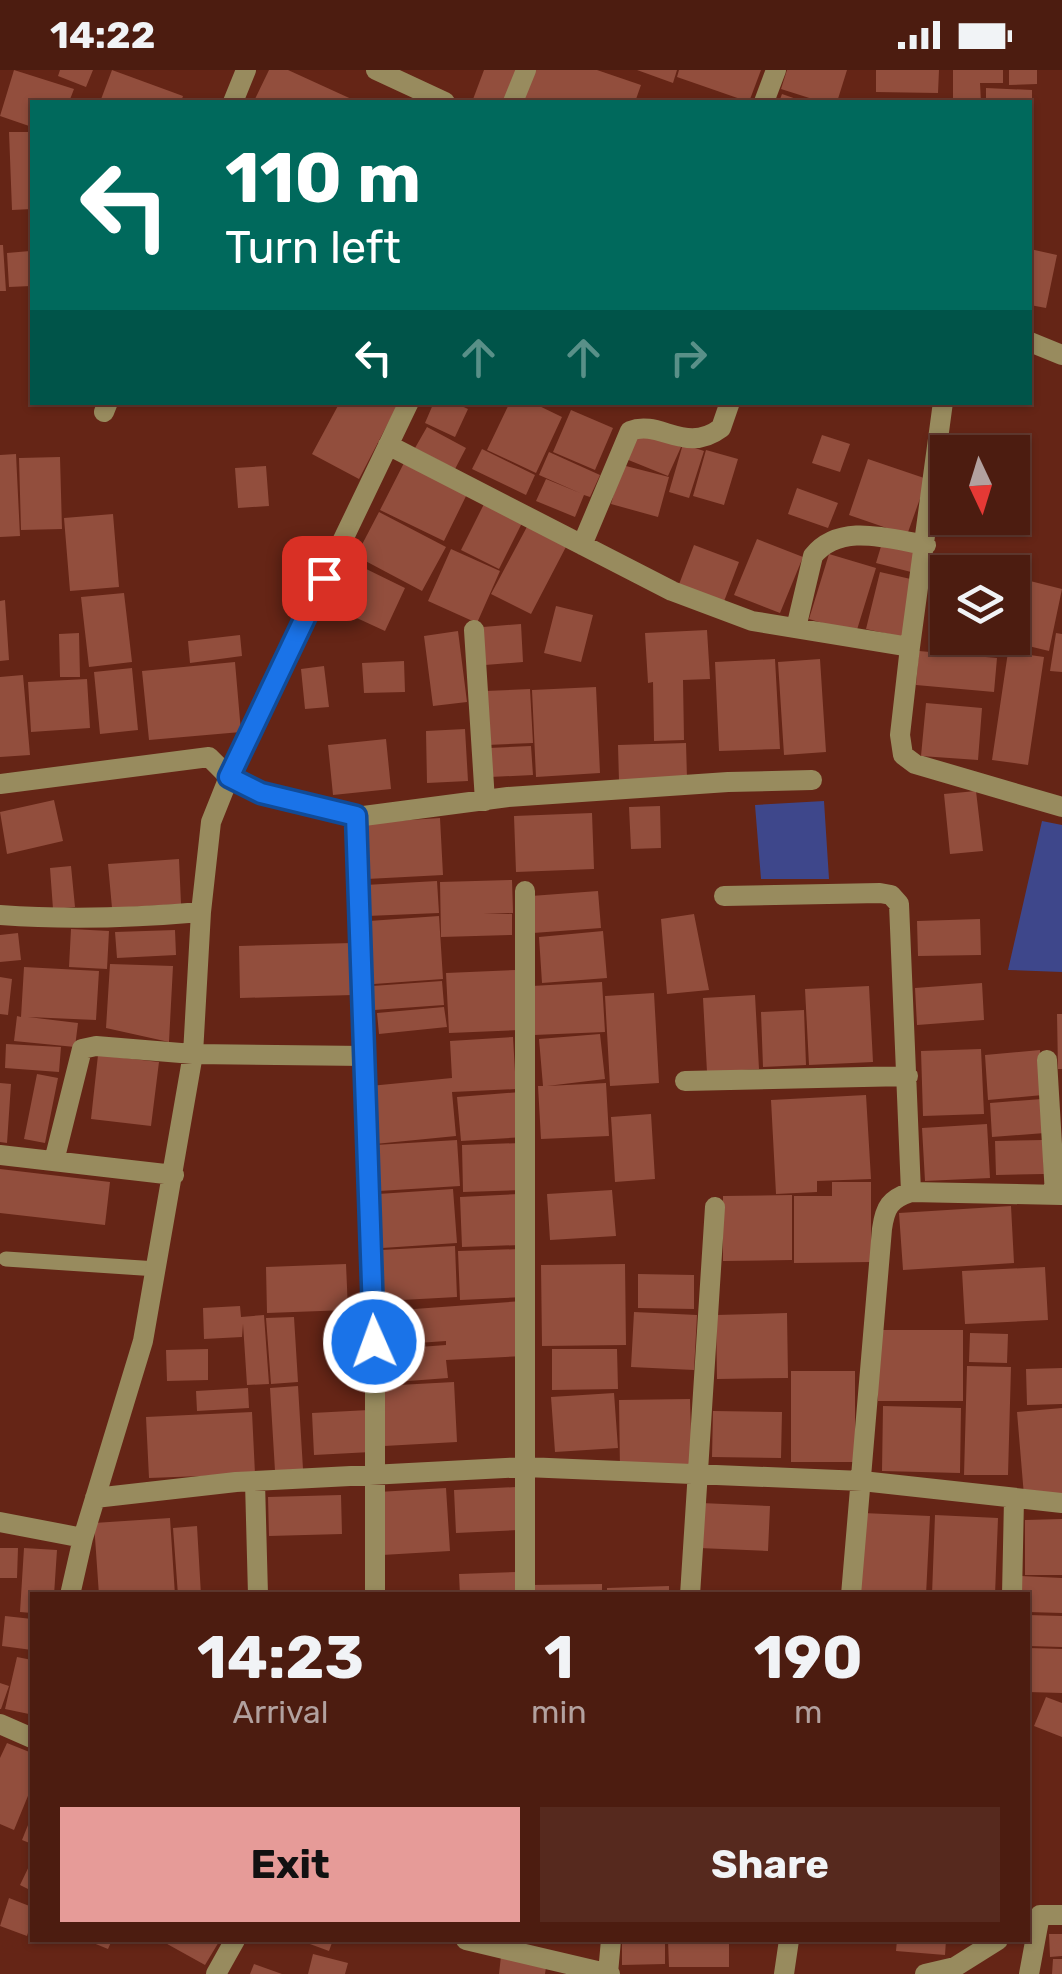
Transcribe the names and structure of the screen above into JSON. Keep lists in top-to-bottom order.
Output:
{
  "north": "bottom",
  "page": {
    "status": "14:22",
    "turn": ["110 m", "Turn left"],
    "eta": [
      "14:23",
      "Arrival",
      "1",
      "min",
      "190",
      "m"
    ],
    "buttons": ["Exit", "Share"]
  }
}
